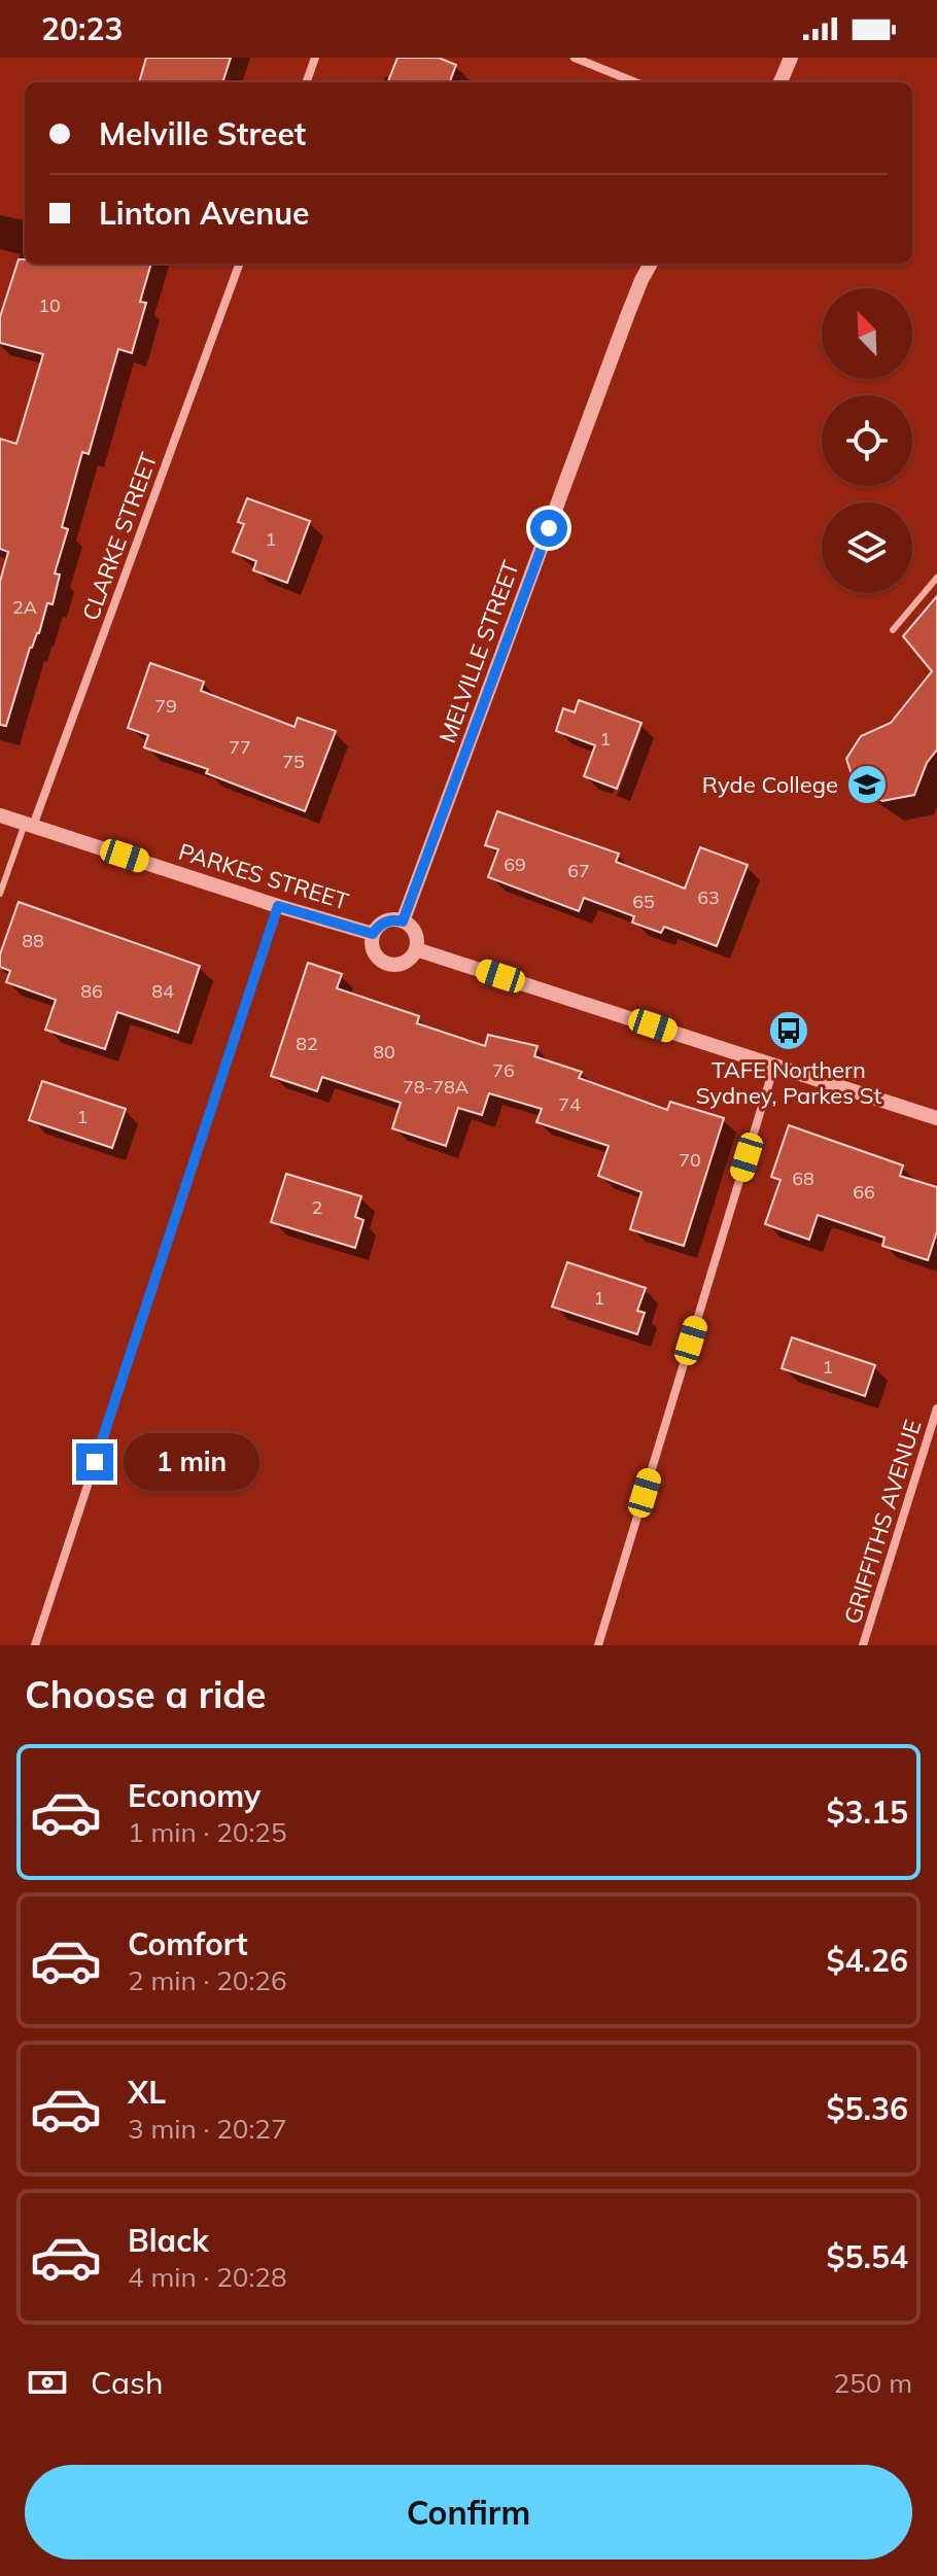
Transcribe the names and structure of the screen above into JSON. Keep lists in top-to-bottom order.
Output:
{
  "streets": {
    "street": [
      "CLARKE STREET",
      "MELVILLE STREET",
      "PARKES STREET",
      "GRIFFITHS AVENUE"
    ]
  },
  "crossings": [
    ["CLARKE STREET", "PARKES STREET"],
    ["MELVILLE STREET", "PARKES STREET"]
  ],
  "places": {
    "school or university": ["Ryde College"],
    "bus stop": ["TAFE Northern Sydney, Parkes St"]
  },
  "house_numbers": [
    "10",
    "1",
    "2A",
    "79",
    "1",
    "77",
    "75",
    "69",
    "67",
    "63",
    "65",
    "88",
    "86",
    "84",
    "82",
    "80",
    "76",
    "78-78A",
    "74",
    "1",
    "70",
    "68",
    "66",
    "2",
    "1",
    "1"
  ],
  "north": "top left",
  "page": {
    "status": "20:23",
    "banner": ["Melville Street", "Linton Avenue"],
    "bubble": "1 min",
    "heading": "Choose a ride",
    "list": [
      {
        "name": "Economy",
        "note": "1 min · 20:25",
        "value": "$3.15"
      },
      {
        "name": "Comfort",
        "note": "2 min · 20:26",
        "value": "$4.26"
      },
      {
        "name": "XL",
        "note": "3 min · 20:27",
        "value": "$5.36"
      },
      {
        "name": "Black",
        "note": "4 min · 20:28",
        "value": "$5.54"
      }
    ],
    "pay": ["Cash", "250 m"],
    "buttons": "Confirm"
  }
}
